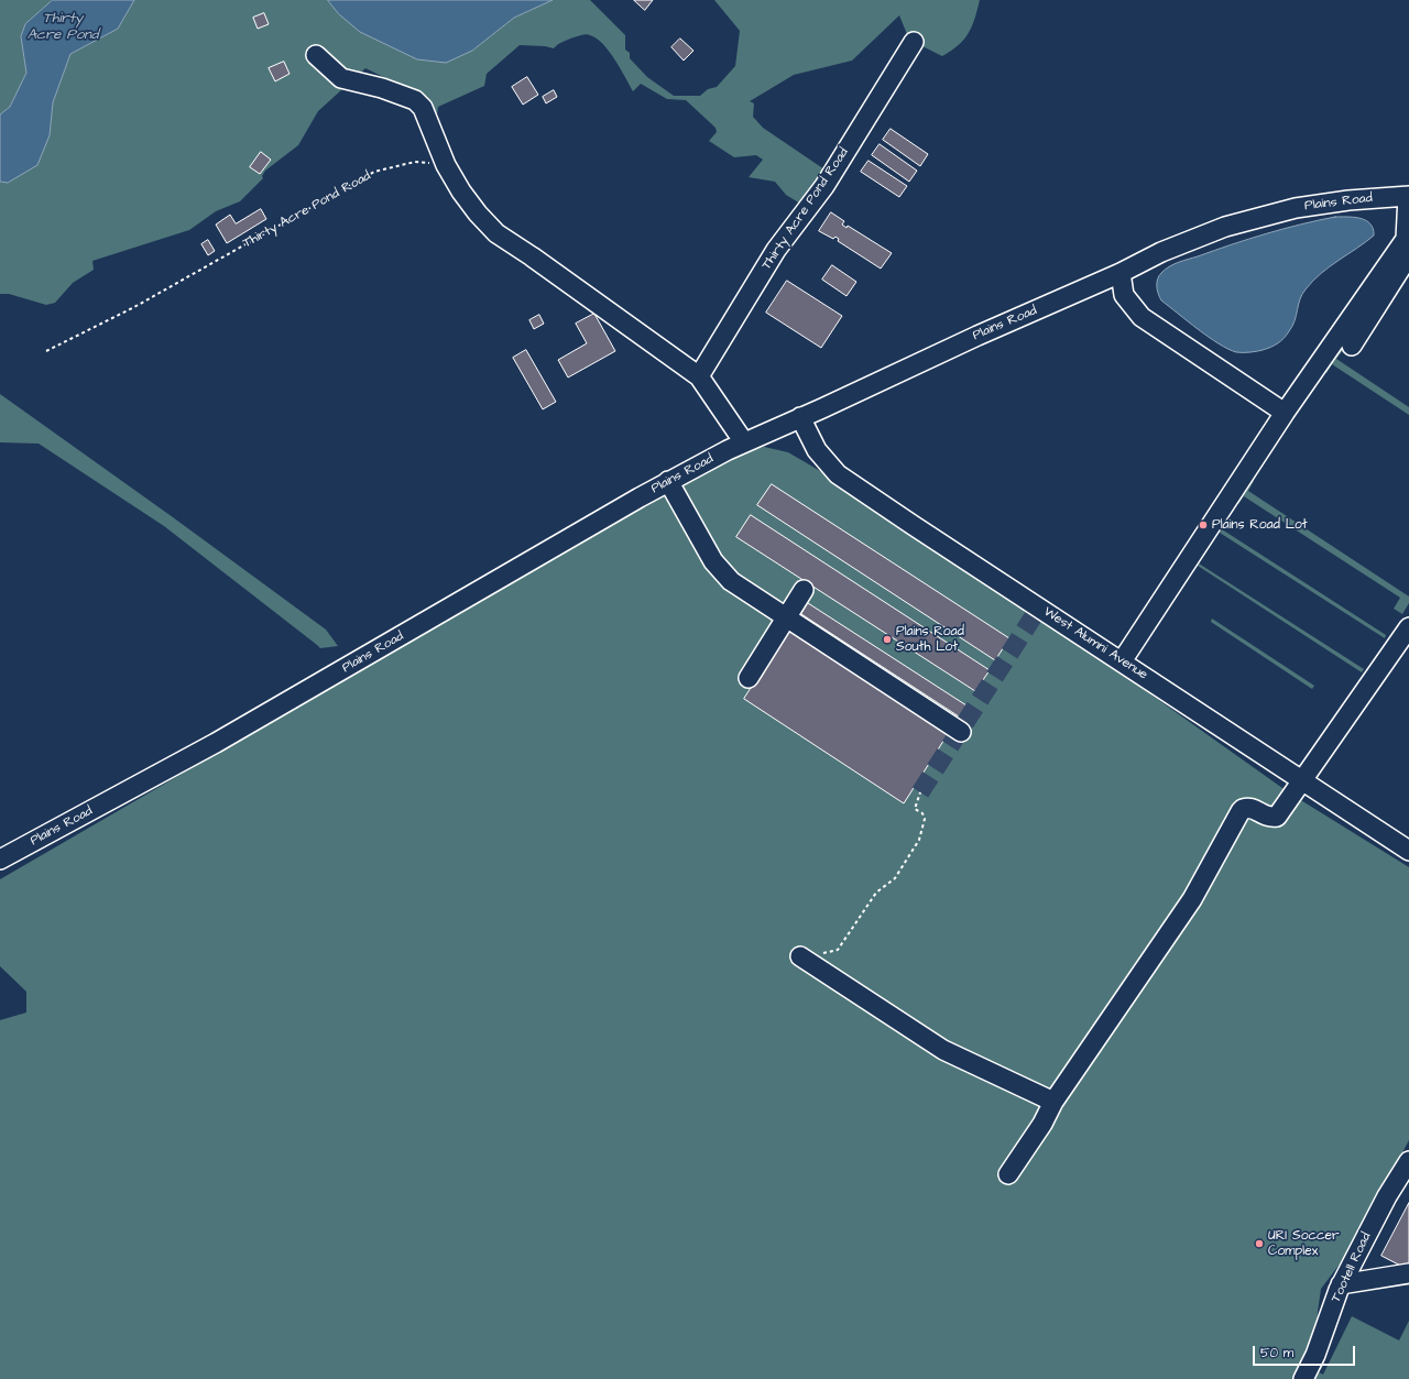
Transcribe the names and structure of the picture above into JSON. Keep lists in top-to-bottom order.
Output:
{
  "streets": {
    "street": [
      "Plains Road",
      "Thirty Acre Pond Road",
      "West Alumni Avenue",
      "Tootell Road"
    ]
  },
  "crossings": [
    ["Plains Road", "West Alumni Avenue"]
  ],
  "water": ["Thirty Acre Pond"],
  "places": ["Plains Road Lot", "Plains Road South Lot", "URI Soccer Complex"],
  "scale_bar": "50 m"
}
